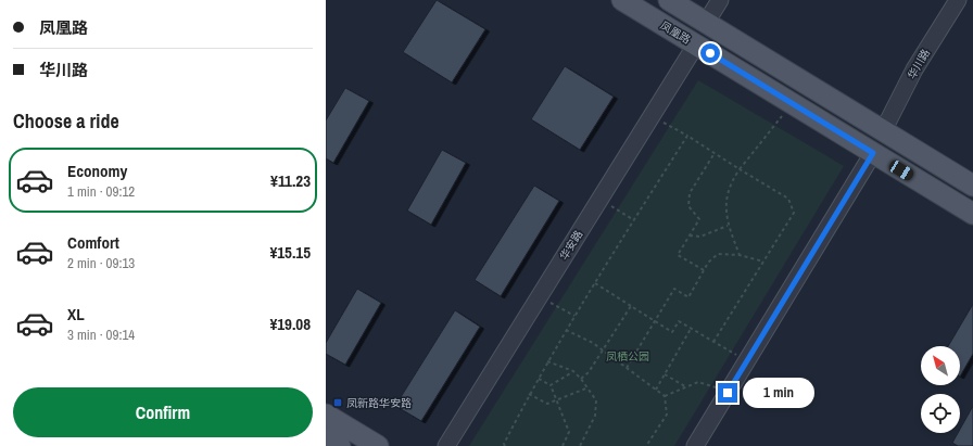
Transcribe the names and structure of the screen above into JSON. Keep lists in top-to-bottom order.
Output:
{
  "streets": {
    "main road": ["凤凰路"],
    "street": ["华川路", "华安路"]
  },
  "crossings": [
    ["凤凰路", "华安路"]
  ],
  "parks": ["凤栖公园"],
  "places": {
    "transit": ["凤新路华安路"]
  },
  "north": "top left",
  "page": {
    "banner": ["凤凰路", "华川路"],
    "heading": "Choose a ride",
    "list": [
      {
        "name": "Economy",
        "note": "1 min · 09:12",
        "value": "¥11.23"
      },
      {
        "name": "Comfort",
        "note": "2 min · 09:13",
        "value": "¥15.15"
      },
      {
        "name": "XL",
        "note": "3 min · 09:14",
        "value": "¥19.08"
      }
    ],
    "bubble": "1 min",
    "buttons": "Confirm"
  }
}
